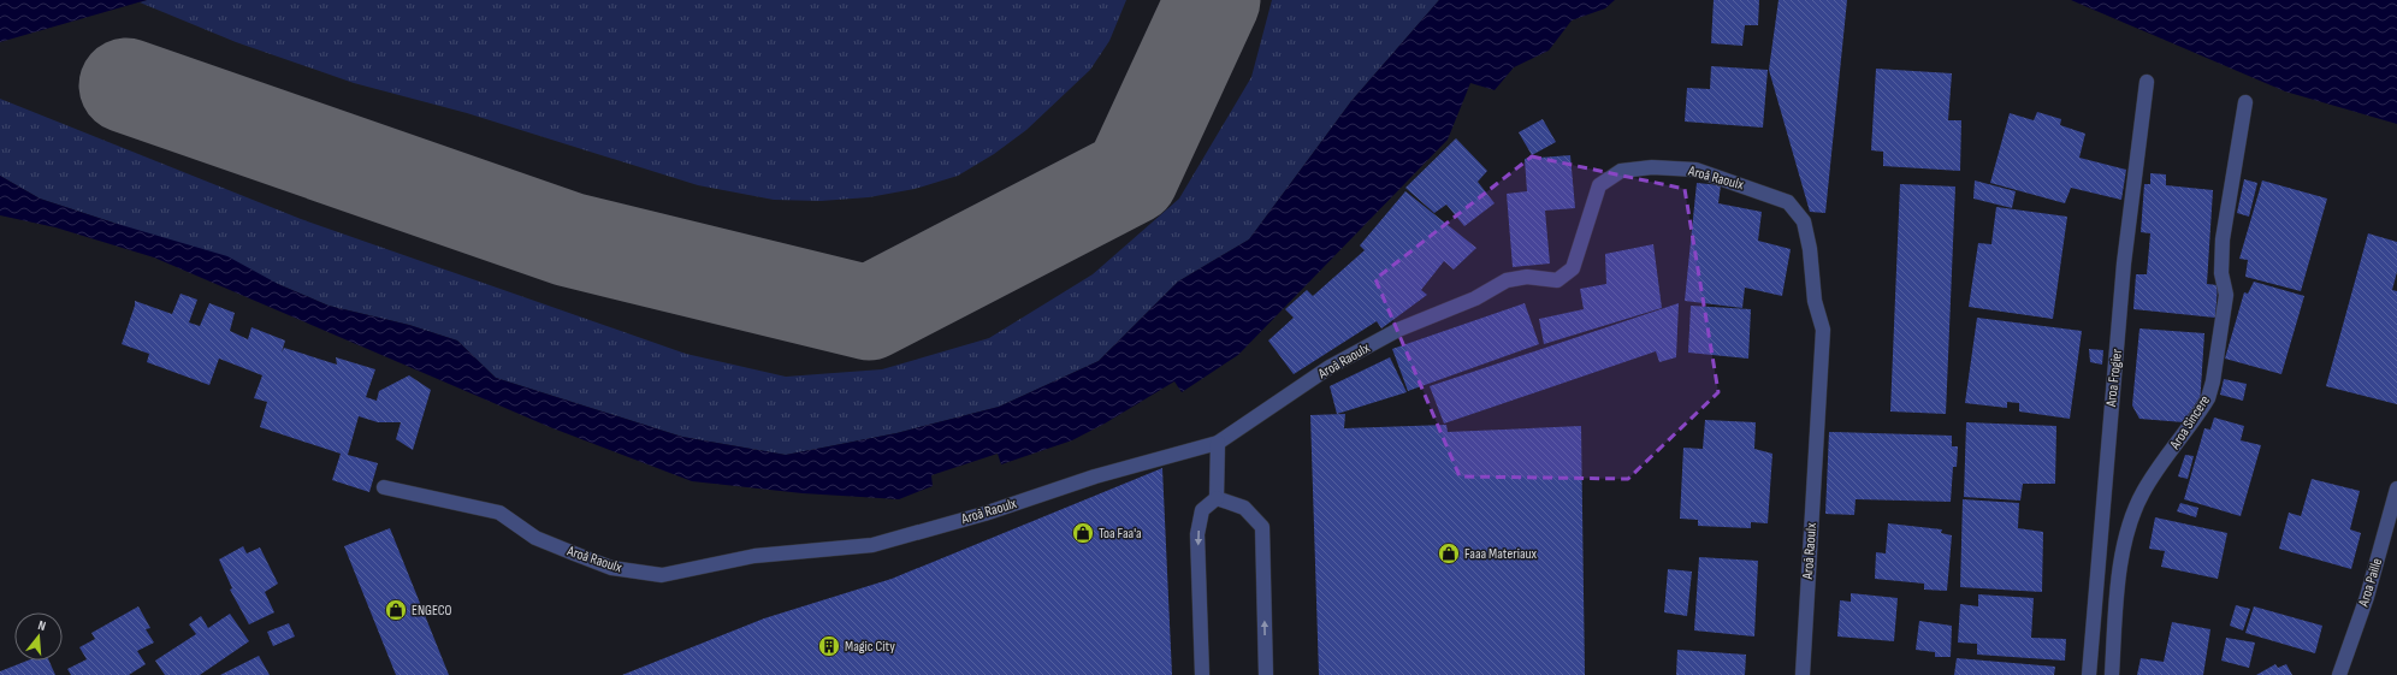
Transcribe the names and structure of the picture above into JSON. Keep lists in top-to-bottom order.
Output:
{
  "streets": {
    "street": [
      "Aroā Raoulx",
      "Aroa Frogier",
      "Aroa Sincere",
      "Aroa Paille"
    ]
  },
  "places": {
    "shop": ["Toa Faa'a", "Faaa Materiaux", "ENGECO"],
    "building": ["Magic City"]
  },
  "north": "top"
}
